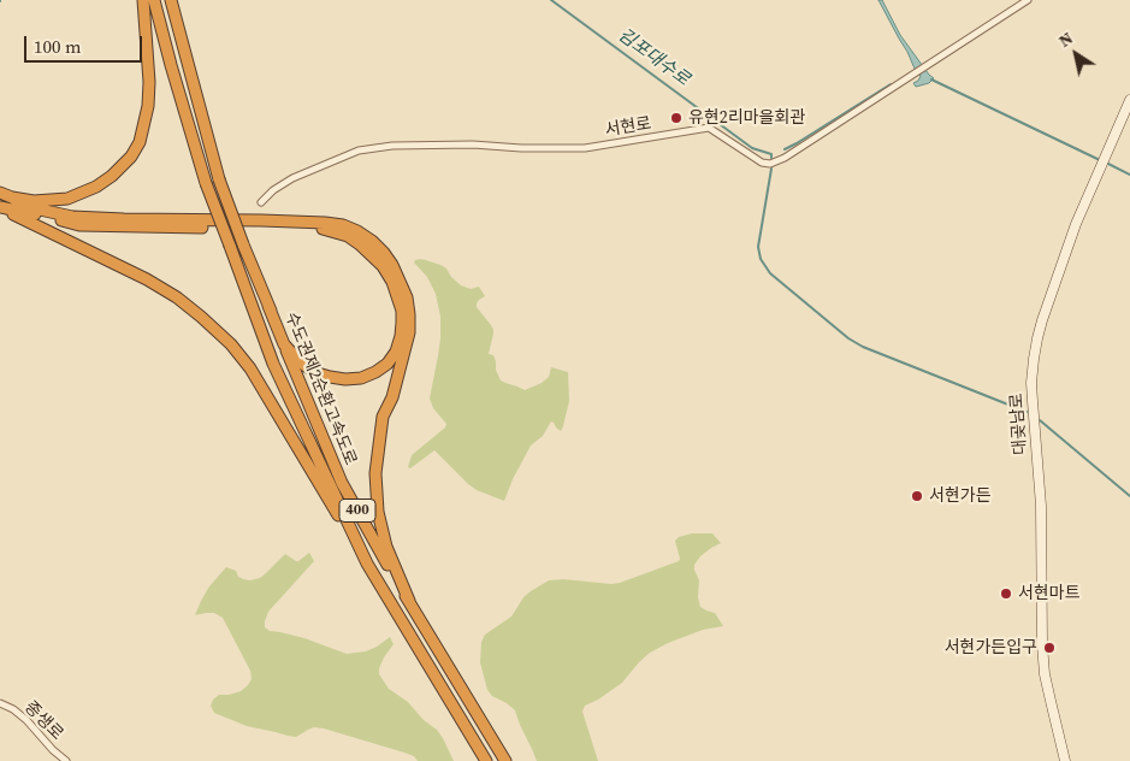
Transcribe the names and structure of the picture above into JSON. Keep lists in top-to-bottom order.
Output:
{
  "streets": {
    "highway": ["수도권제2순환고속도로", "400"],
    "street": ["서현로", "대곶남로", "종생로"]
  },
  "water": ["김포대수로"],
  "places": [
    "유현2리마을회관",
    "서현가든",
    "서현마트",
    "서현가든입구"
  ],
  "scale_bar": "100 m",
  "north": "top left"
}
